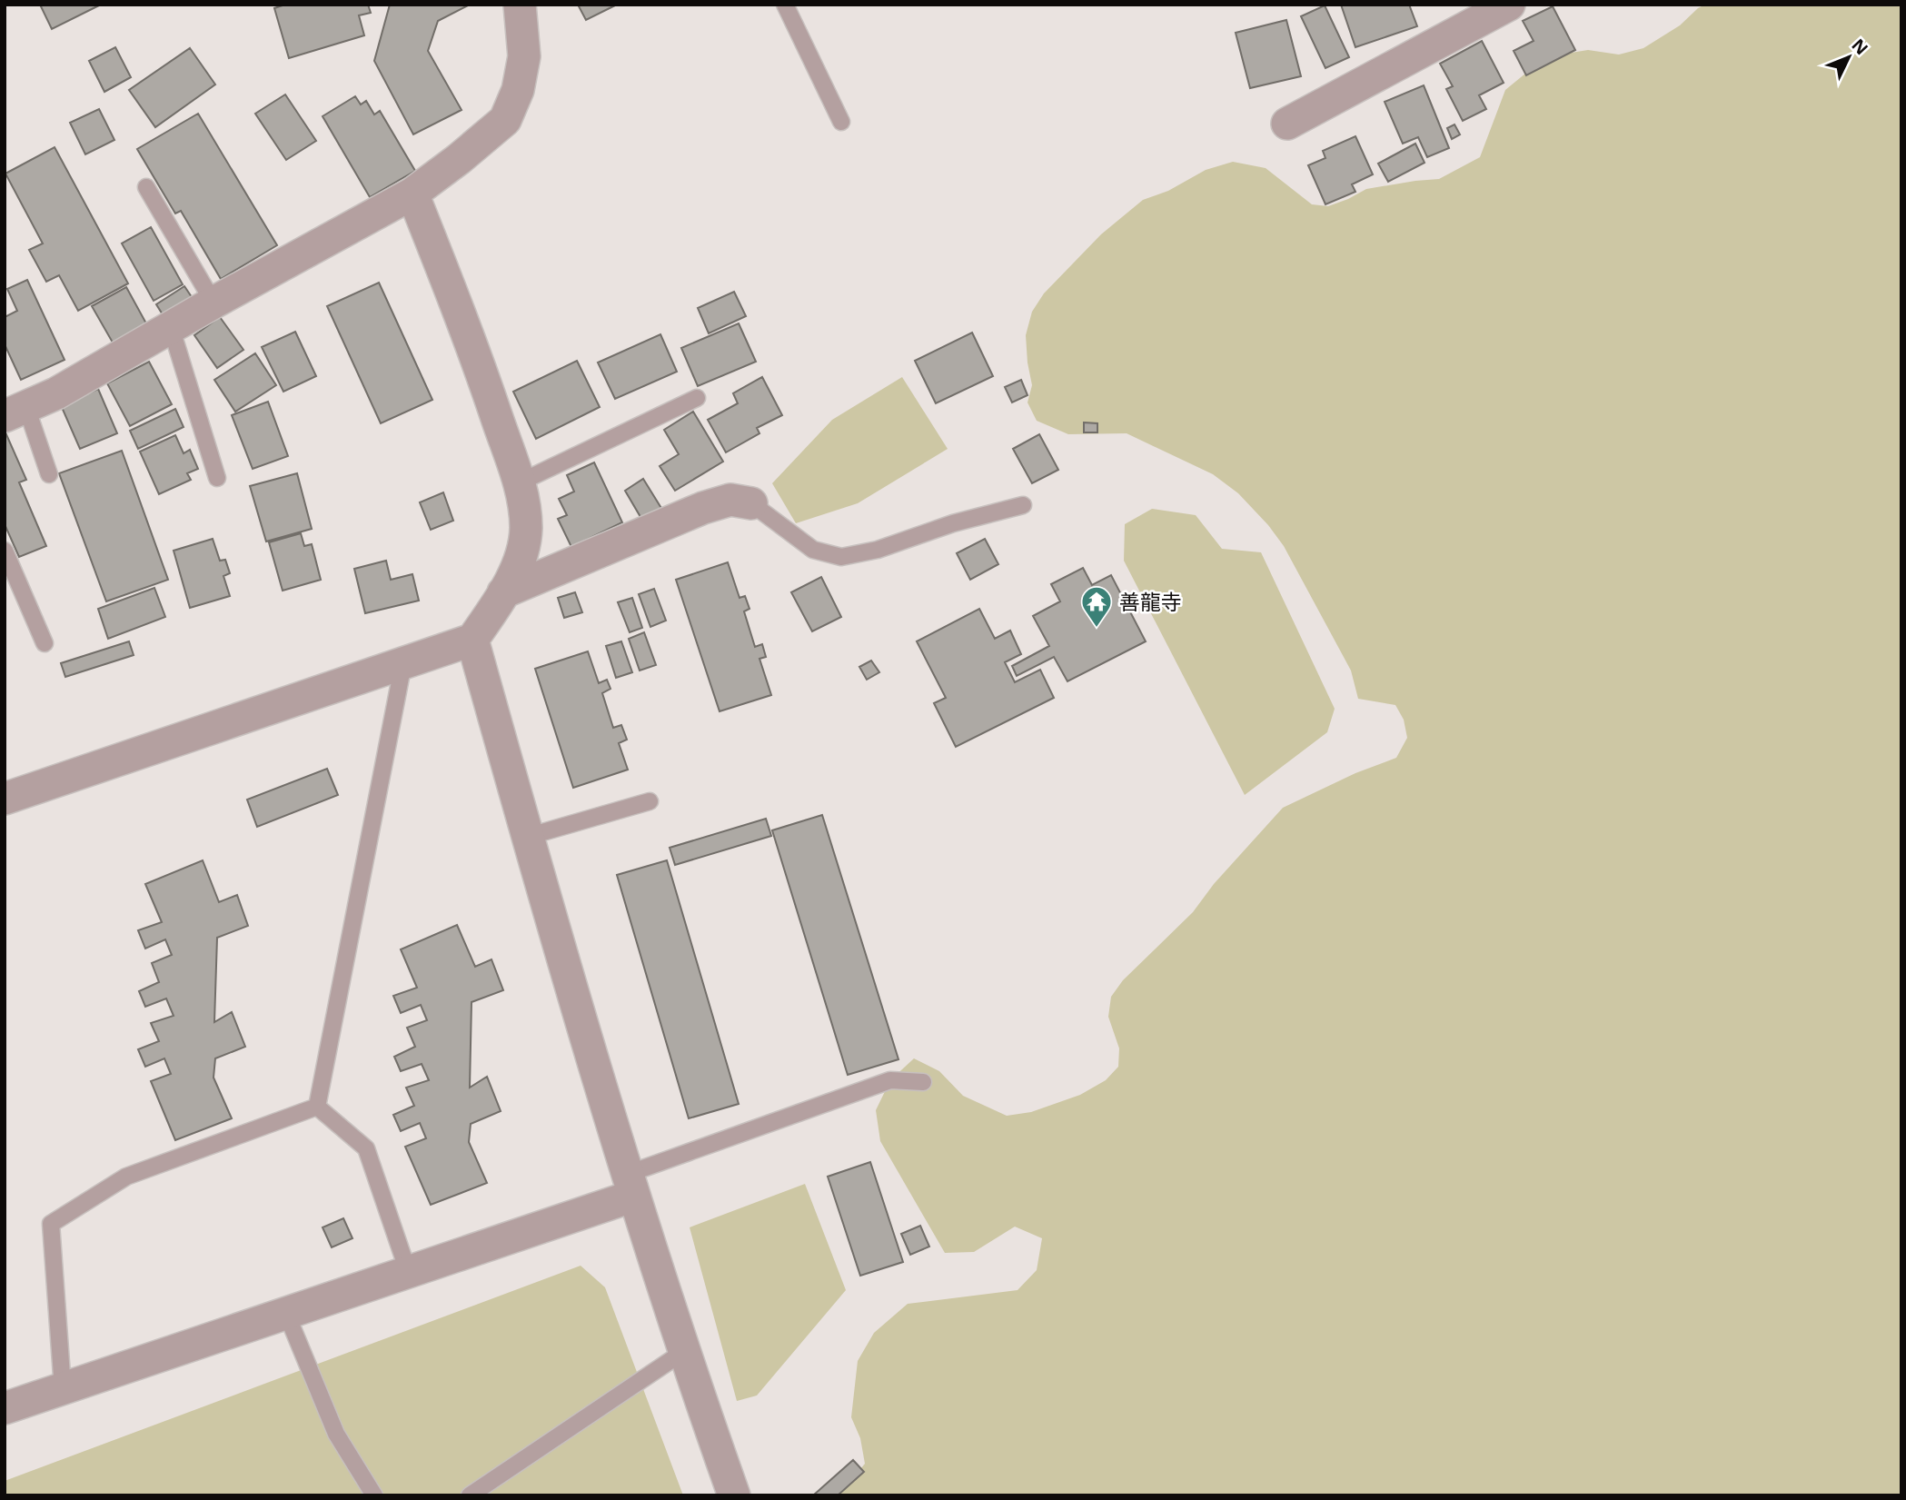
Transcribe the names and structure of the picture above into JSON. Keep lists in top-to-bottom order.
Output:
{
  "places": {
    "temple": ["善龍寺"]
  },
  "north": "top right"
}
